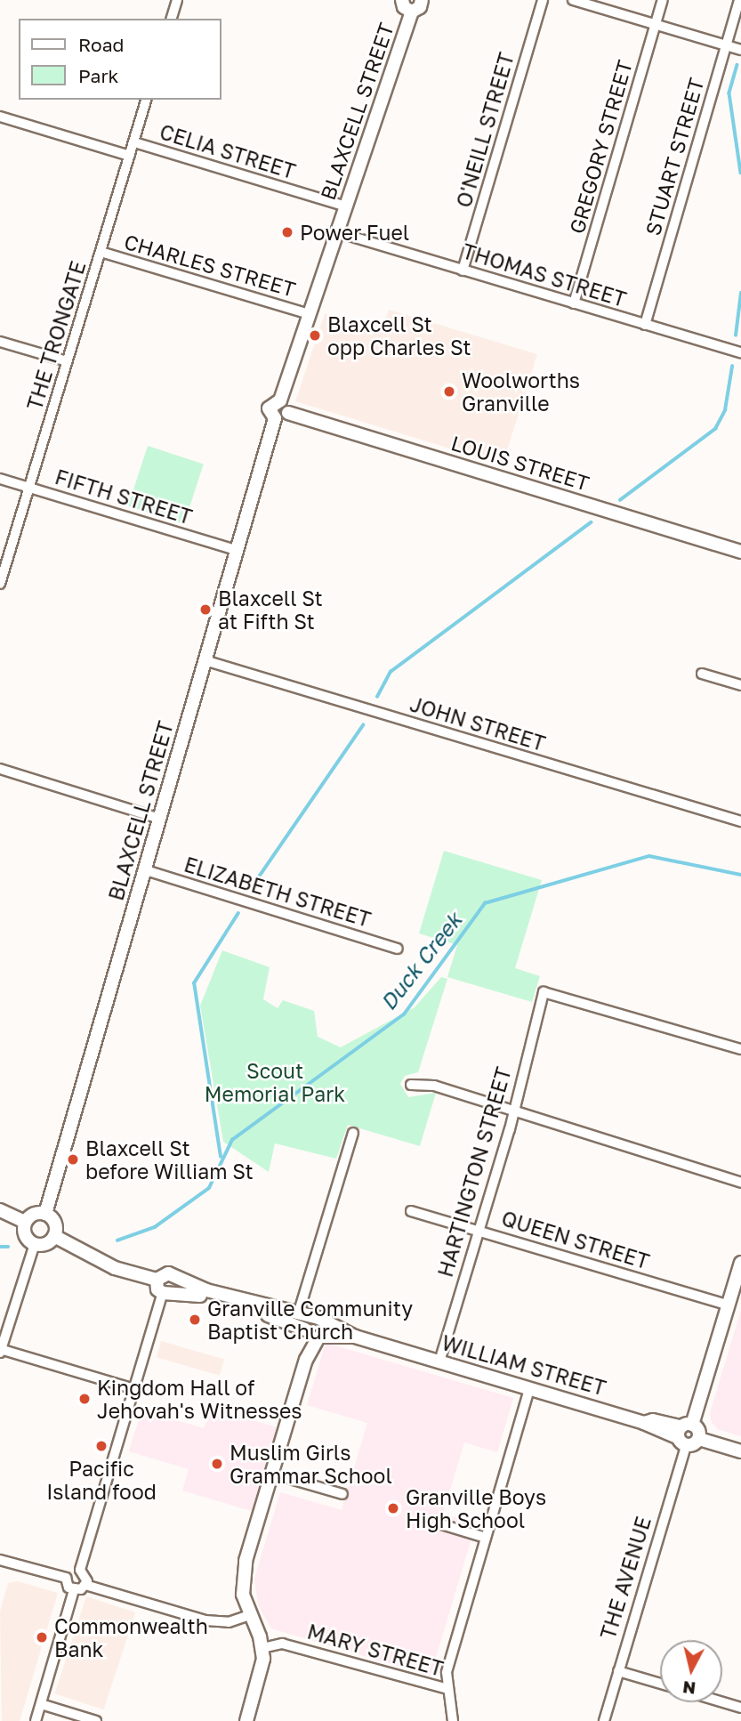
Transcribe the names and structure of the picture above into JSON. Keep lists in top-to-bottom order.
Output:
{
  "streets": {
    "street": [
      "BLAXCELL STREET",
      "O'NEILL STREET",
      "GREGORY STREET",
      "CELIA STREET",
      "STUART STREET",
      "CHARLES STREET",
      "THOMAS STREET",
      "THE TRONGATE",
      "LOUIS STREET",
      "FIFTH STREET",
      "JOHN STREET",
      "ELIZABETH STREET",
      "HARTINGTON STREET",
      "QUEEN STREET",
      "WILLIAM STREET",
      "THE AVENUE",
      "MARY STREET"
    ]
  },
  "crossings": [
    ["BLAXCELL STREET", "CELIA STREET"],
    ["BLAXCELL STREET", "CHARLES STREET"],
    ["BLAXCELL STREET", "THOMAS STREET"],
    ["BLAXCELL STREET", "LOUIS STREET"],
    ["BLAXCELL STREET", "FIFTH STREET"],
    ["BLAXCELL STREET", "JOHN STREET"],
    ["BLAXCELL STREET", "ELIZABETH STREET"],
    ["O'NEILL STREET", "THOMAS STREET"],
    ["GREGORY STREET", "THOMAS STREET"],
    ["CELIA STREET", "THE TRONGATE"],
    ["STUART STREET", "THOMAS STREET"],
    ["CHARLES STREET", "THE TRONGATE"],
    ["THE TRONGATE", "FIFTH STREET"],
    ["HARTINGTON STREET", "QUEEN STREET"],
    ["HARTINGTON STREET", "WILLIAM STREET"],
    ["QUEEN STREET", "THE AVENUE"],
    ["WILLIAM STREET", "THE AVENUE"]
  ],
  "water": ["Duck Creek"],
  "parks": ["Scout Memorial Park"],
  "places": [
    "Power Fuel",
    "Blaxcell St opp Charles St",
    "Woolworths Granville",
    "Blaxcell St at Fifth St",
    "Blaxcell St before William St",
    "Granville Community Baptist Church",
    "Kingdom Hall of Jehovah's Witnesses",
    "Pacific Island food",
    "Muslim Girls Grammar School",
    "Granville Boys High School",
    "Commonwealth Bank"
  ],
  "legend": ["Road", "Park"],
  "north": "bottom"
}
